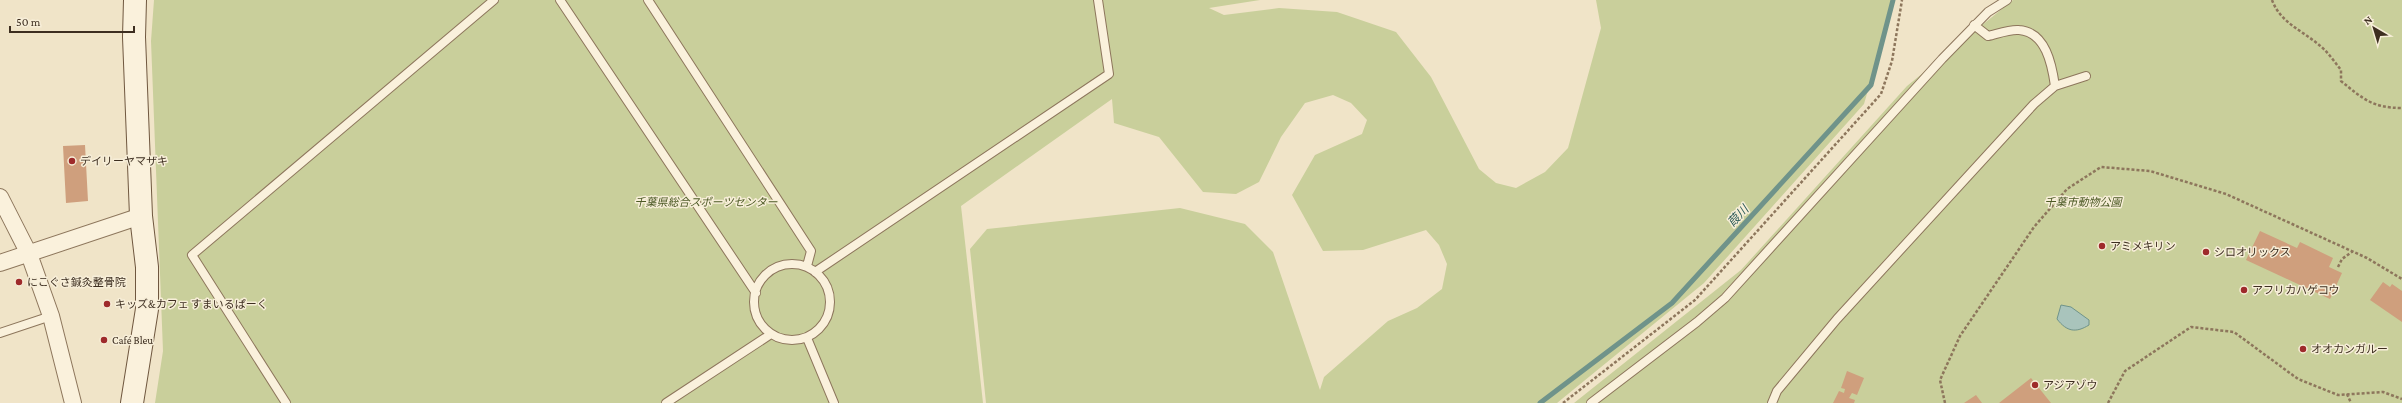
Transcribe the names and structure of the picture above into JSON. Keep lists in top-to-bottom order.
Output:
{
  "water": ["葭川"],
  "parks": ["千葉県総合スポーツセンター", "千葉市動物公園"],
  "places": [
    "デイリーヤマザキ",
    "アミメキリン",
    "シロオリックス",
    "にこぐさ鍼灸整骨院",
    "アフリカハゲコウ",
    "キッズ&カフェ すまいるぱーく",
    "Café Bleu",
    "オオカンガルー",
    "アジアゾウ"
  ],
  "scale_bar": "50 m",
  "north": "top left"
}
